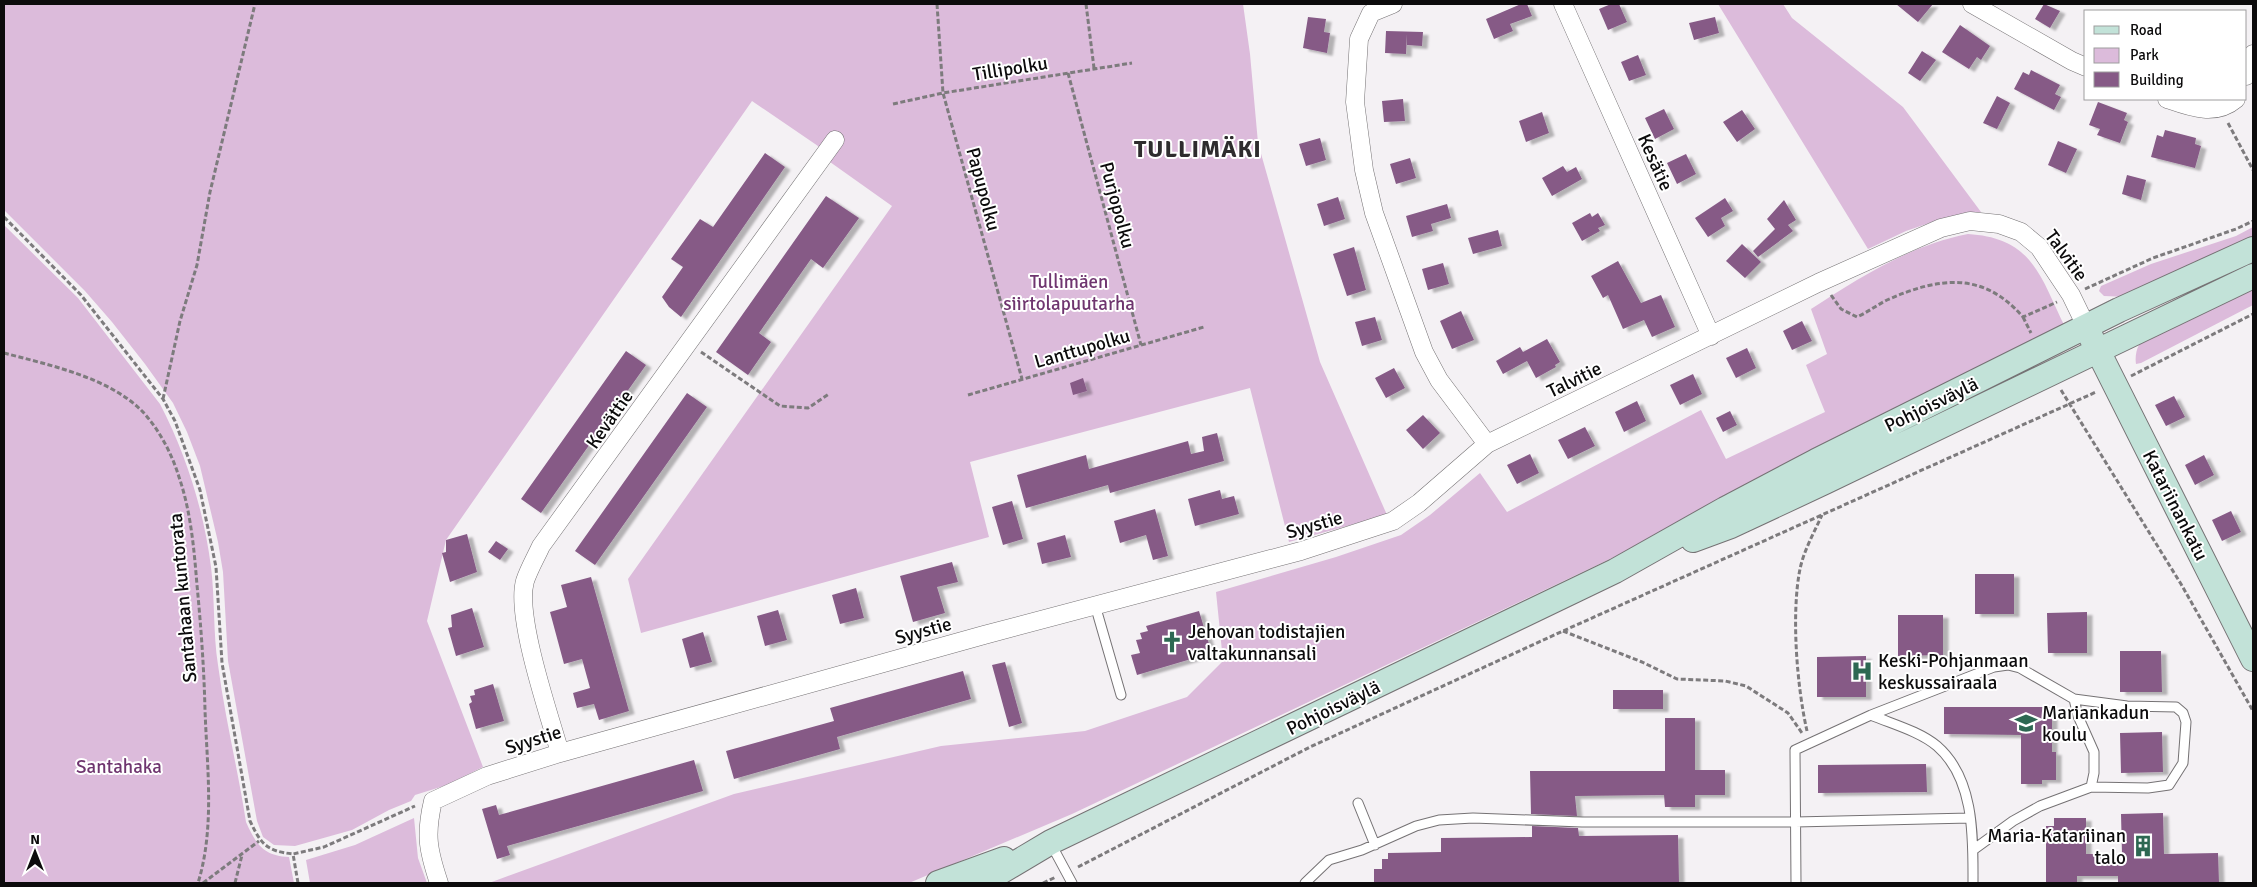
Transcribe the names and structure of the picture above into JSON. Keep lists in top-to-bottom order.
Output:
{
  "streets": {
    "main road": ["Pohjoisväylä", "Katariinankatu"],
    "street": [
      "Kesätie",
      "Talvitie",
      "Kevättie",
      "Syystie"
    ],
    "path": [
      "Tillipolku",
      "Papupolku",
      "Purjopolku",
      "Lanttupolku",
      "Santahaan kuntorata"
    ]
  },
  "crossings": [
    ["Tillipolku", "Papupolku"],
    ["Tillipolku", "Purjopolku"],
    ["Kesätie", "Talvitie"],
    ["Papupolku", "Lanttupolku"],
    ["Purjopolku", "Lanttupolku"],
    ["Talvitie", "Pohjoisväylä"],
    ["Talvitie", "Katariinankatu"],
    ["Talvitie", "Syystie"],
    ["Pohjoisväylä", "Katariinankatu"],
    ["Kevättie", "Syystie"]
  ],
  "districts": ["TULLIMÄKI"],
  "parks": ["Tullimäen siirtolapuutarha", "Santahaka"],
  "places": {
    "church": ["Jehovan todistajien valtakunnansali"],
    "hospital": ["Keski-Pohjanmaan keskussairaala"],
    "school or university": ["Mariankadun koulu"],
    "building": ["Maria-Katariinan talo"]
  },
  "legend": ["Road", "Park", "Building"],
  "north": "top"
}
